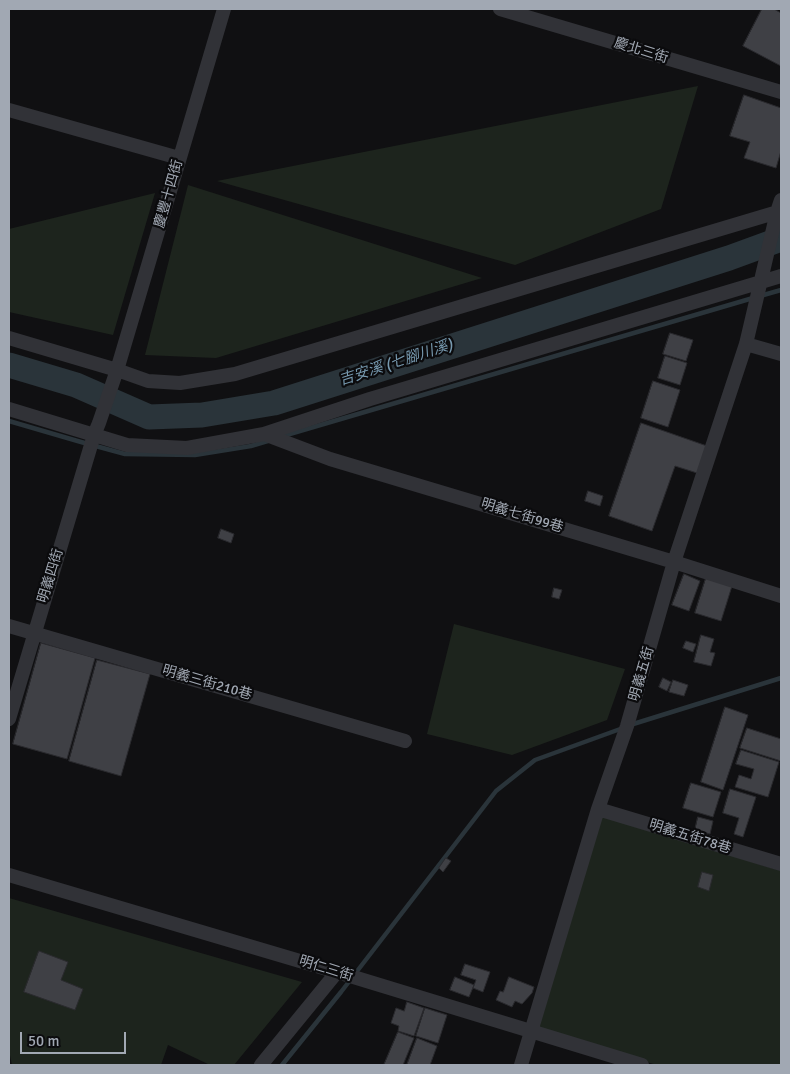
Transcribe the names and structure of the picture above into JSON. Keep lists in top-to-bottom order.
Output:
{
  "streets": {
    "street": [
      "慶北三街",
      "慶豐十四街",
      "明義七街99巷",
      "明義四街",
      "明義五街",
      "明義三街210巷",
      "明義五街78巷",
      "明仁三街"
    ]
  },
  "crossings": [
    ["慶豐十四街", "明義四街"],
    ["明義七街99巷", "明義五街"],
    ["明義四街", "明義三街210巷"],
    ["明義五街", "明義五街78巷"],
    ["明義五街", "明仁三街"]
  ],
  "water": ["吉安溪 (七腳川溪)"],
  "scale_bar": "50 m"
}
